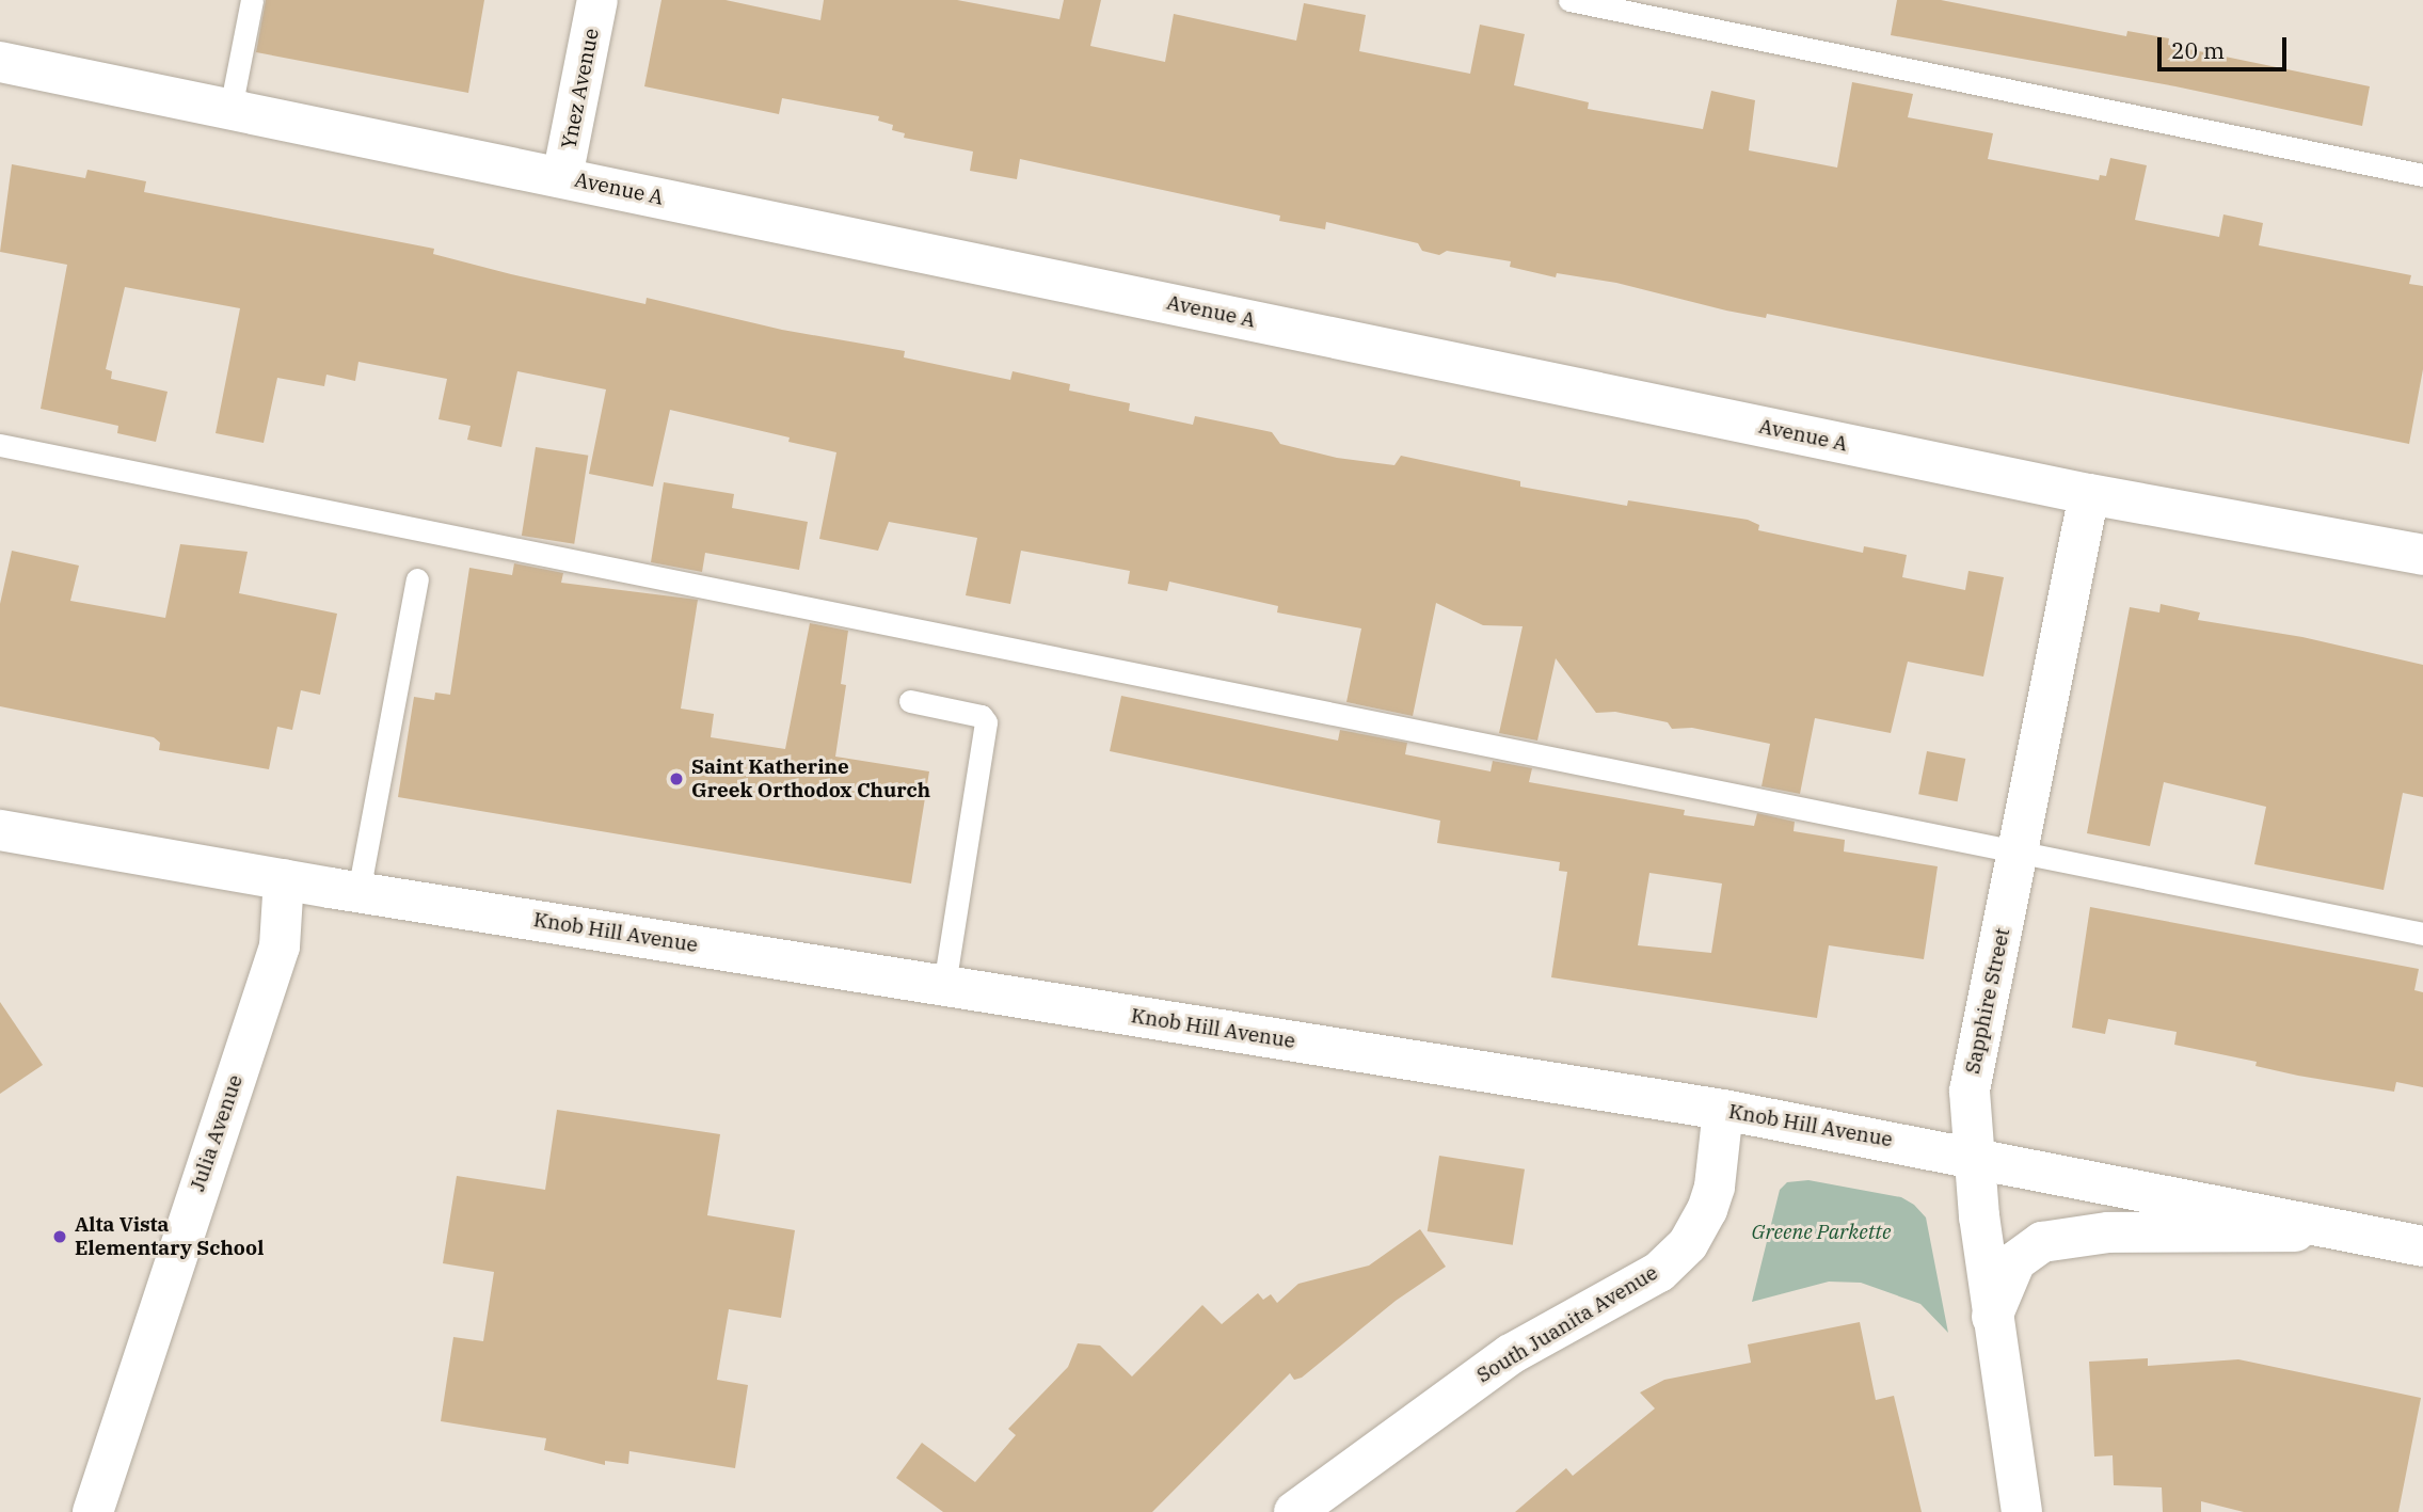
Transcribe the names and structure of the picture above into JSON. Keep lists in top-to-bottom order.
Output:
{
  "streets": {
    "street": [
      "Ynez Avenue",
      "Avenue A",
      "Knob Hill Avenue",
      "Sapphire Street",
      "Julia Avenue",
      "South Juanita Avenue"
    ]
  },
  "crossings": [
    ["Ynez Avenue", "Avenue A"],
    ["Avenue A", "Sapphire Street"],
    ["Knob Hill Avenue", "Sapphire Street"],
    ["Knob Hill Avenue", "Julia Avenue"],
    ["Knob Hill Avenue", "South Juanita Avenue"]
  ],
  "parks": ["Greene Parkette"],
  "places": ["Saint Katherine Greek Orthodox Church", "Alta Vista Elementary School"],
  "scale_bar": "20 m"
}
